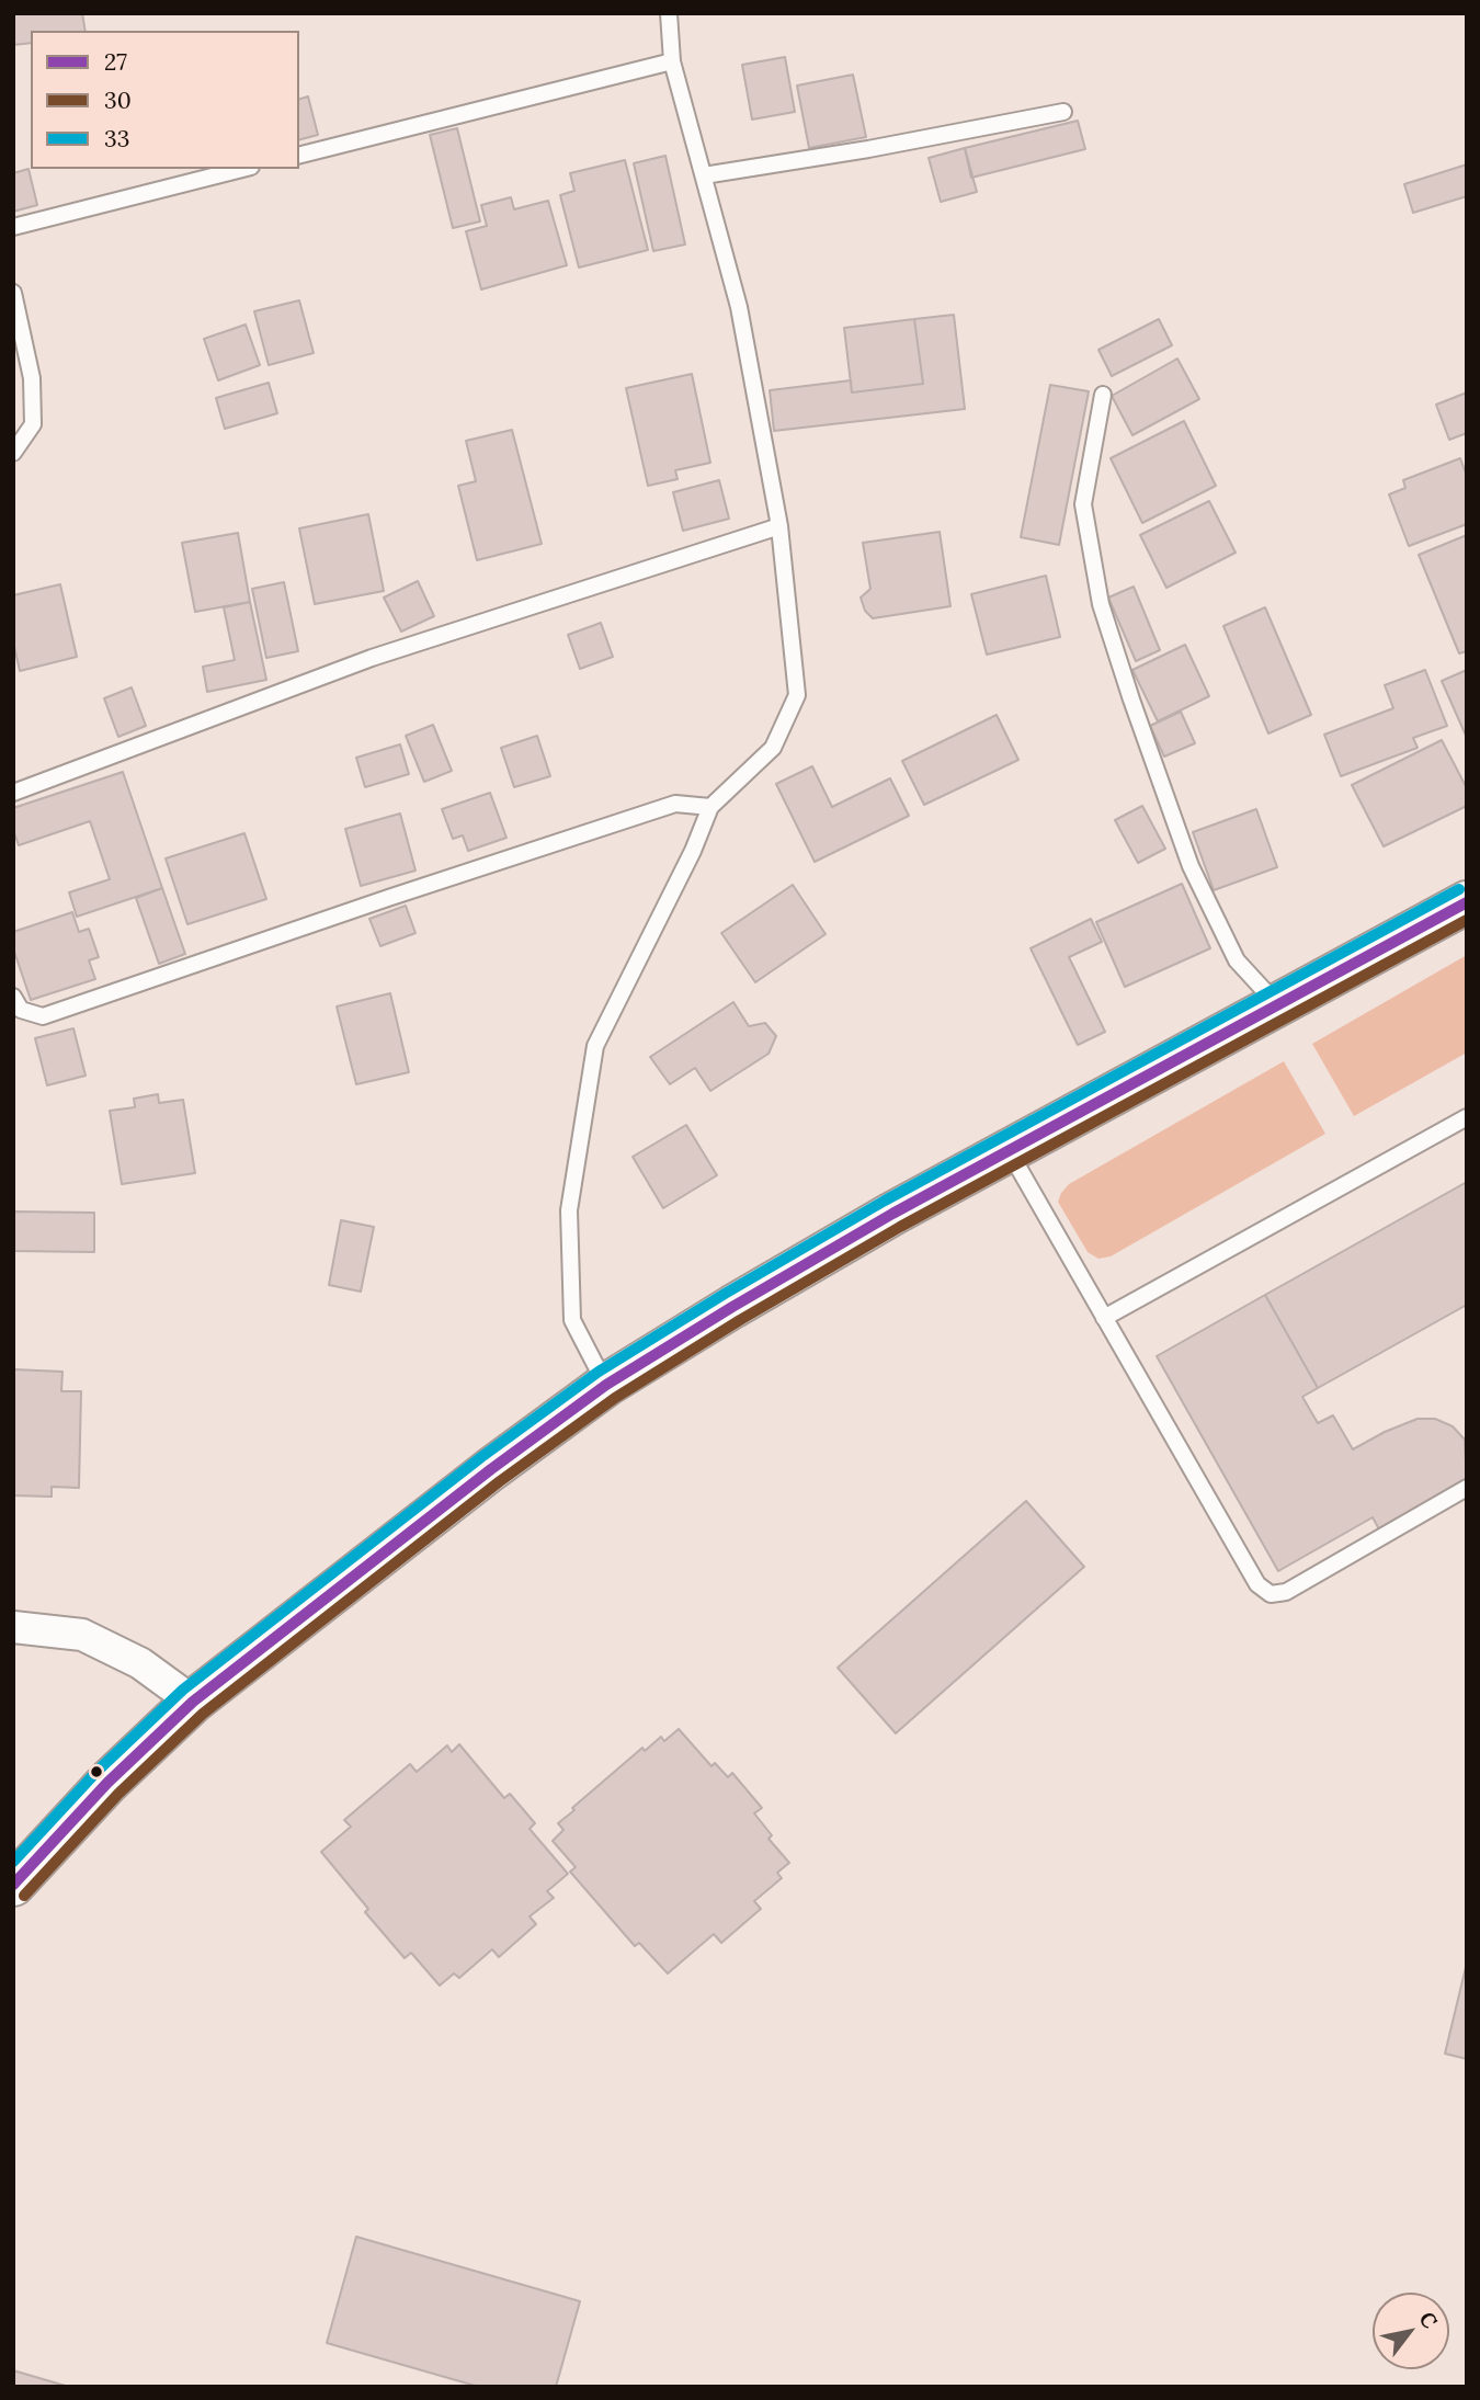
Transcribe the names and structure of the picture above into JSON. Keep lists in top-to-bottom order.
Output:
{
  "lines": ["transit line 33", "transit line 27", "transit line 30"],
  "legend": ["27", "30", "33"],
  "north": "top right"
}
